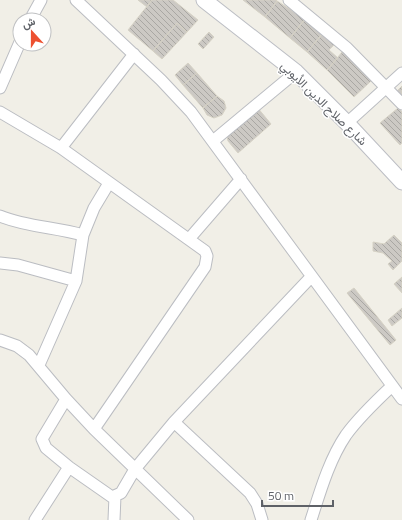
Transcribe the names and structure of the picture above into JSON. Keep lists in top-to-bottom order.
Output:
{
  "streets": {
    "main road": ["شارع صلاح الدين الأيوبي"]
  },
  "scale_bar": "50 m",
  "north": "top"
}
